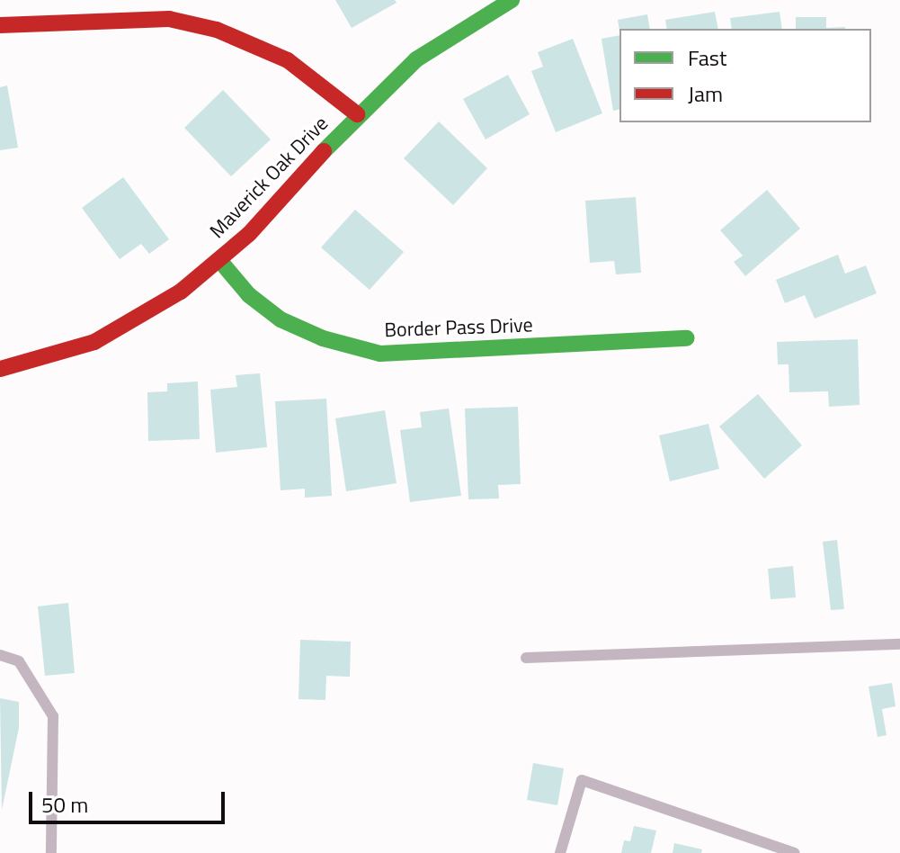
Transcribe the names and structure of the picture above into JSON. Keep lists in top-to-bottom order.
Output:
{
  "streets": {
    "street": ["Maverick Oak Drive", "Border Pass Drive"]
  },
  "crossings": [
    ["Maverick Oak Drive", "Border Pass Drive"]
  ],
  "legend": ["Fast", "Jam"],
  "scale_bar": "50 m"
}
